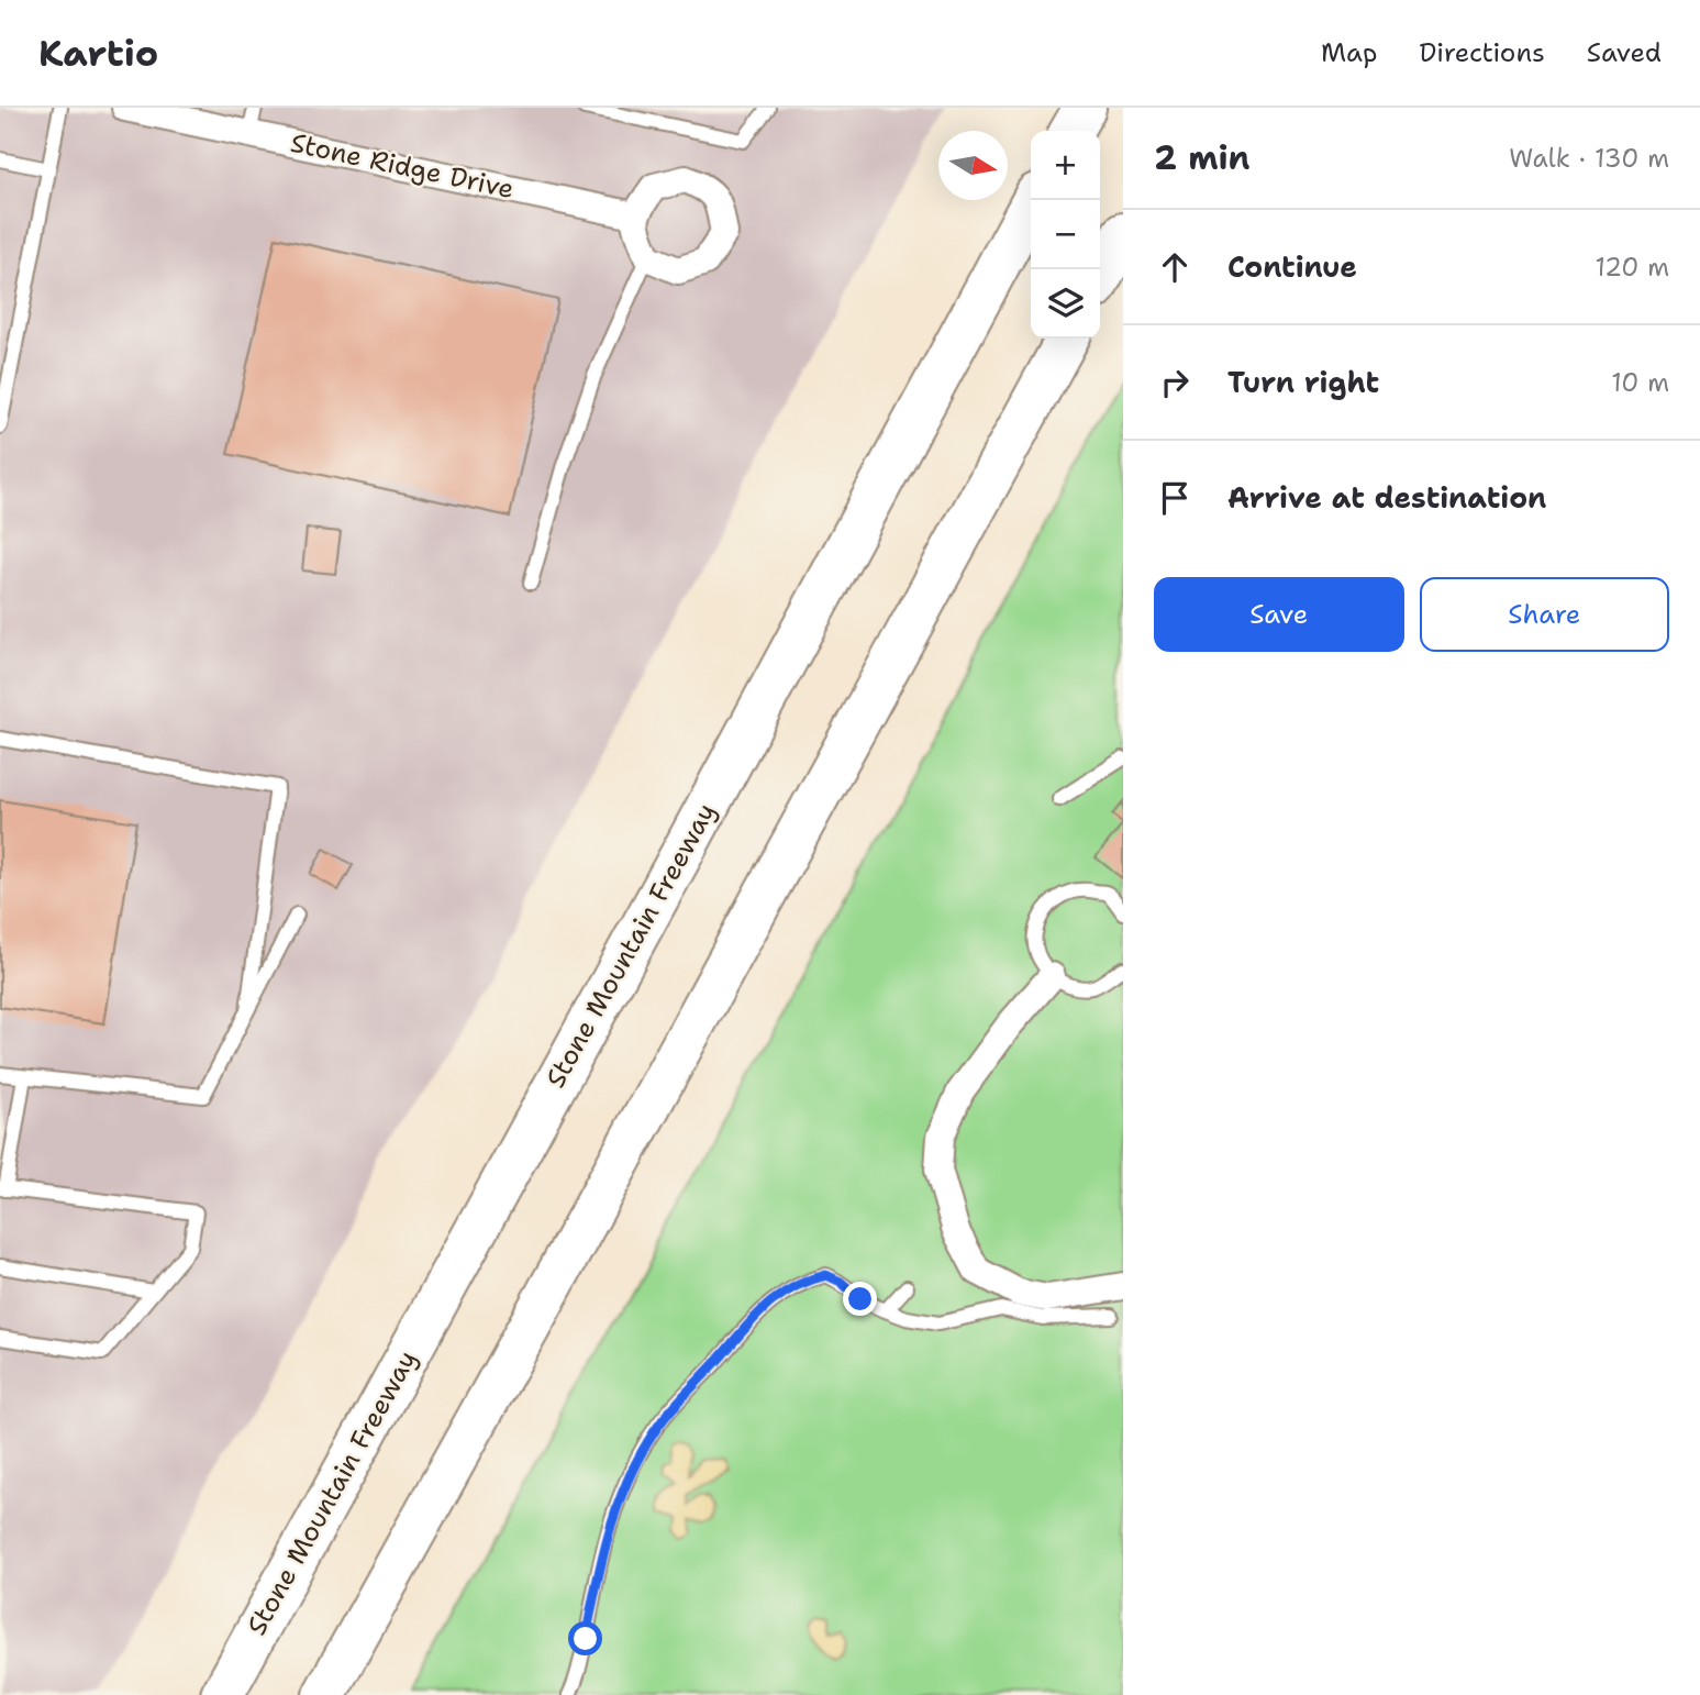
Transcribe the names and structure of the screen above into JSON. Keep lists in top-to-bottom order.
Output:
{
  "streets": {
    "highway": ["Stone Mountain Freeway"],
    "street": ["Stone Ridge Drive"]
  },
  "north": "right",
  "page": {
    "header": "Kartio",
    "nav": ["Map", "Directions", "Saved"],
    "heading": ["2 min", "Walk · 130 m"],
    "map_buttons": ["+", "−"],
    "list": [
      ["Continue", "120 m"],
      ["Turn right", "10 m"],
      "Arrive at destination"
    ],
    "buttons": ["Save", "Share"]
  }
}
